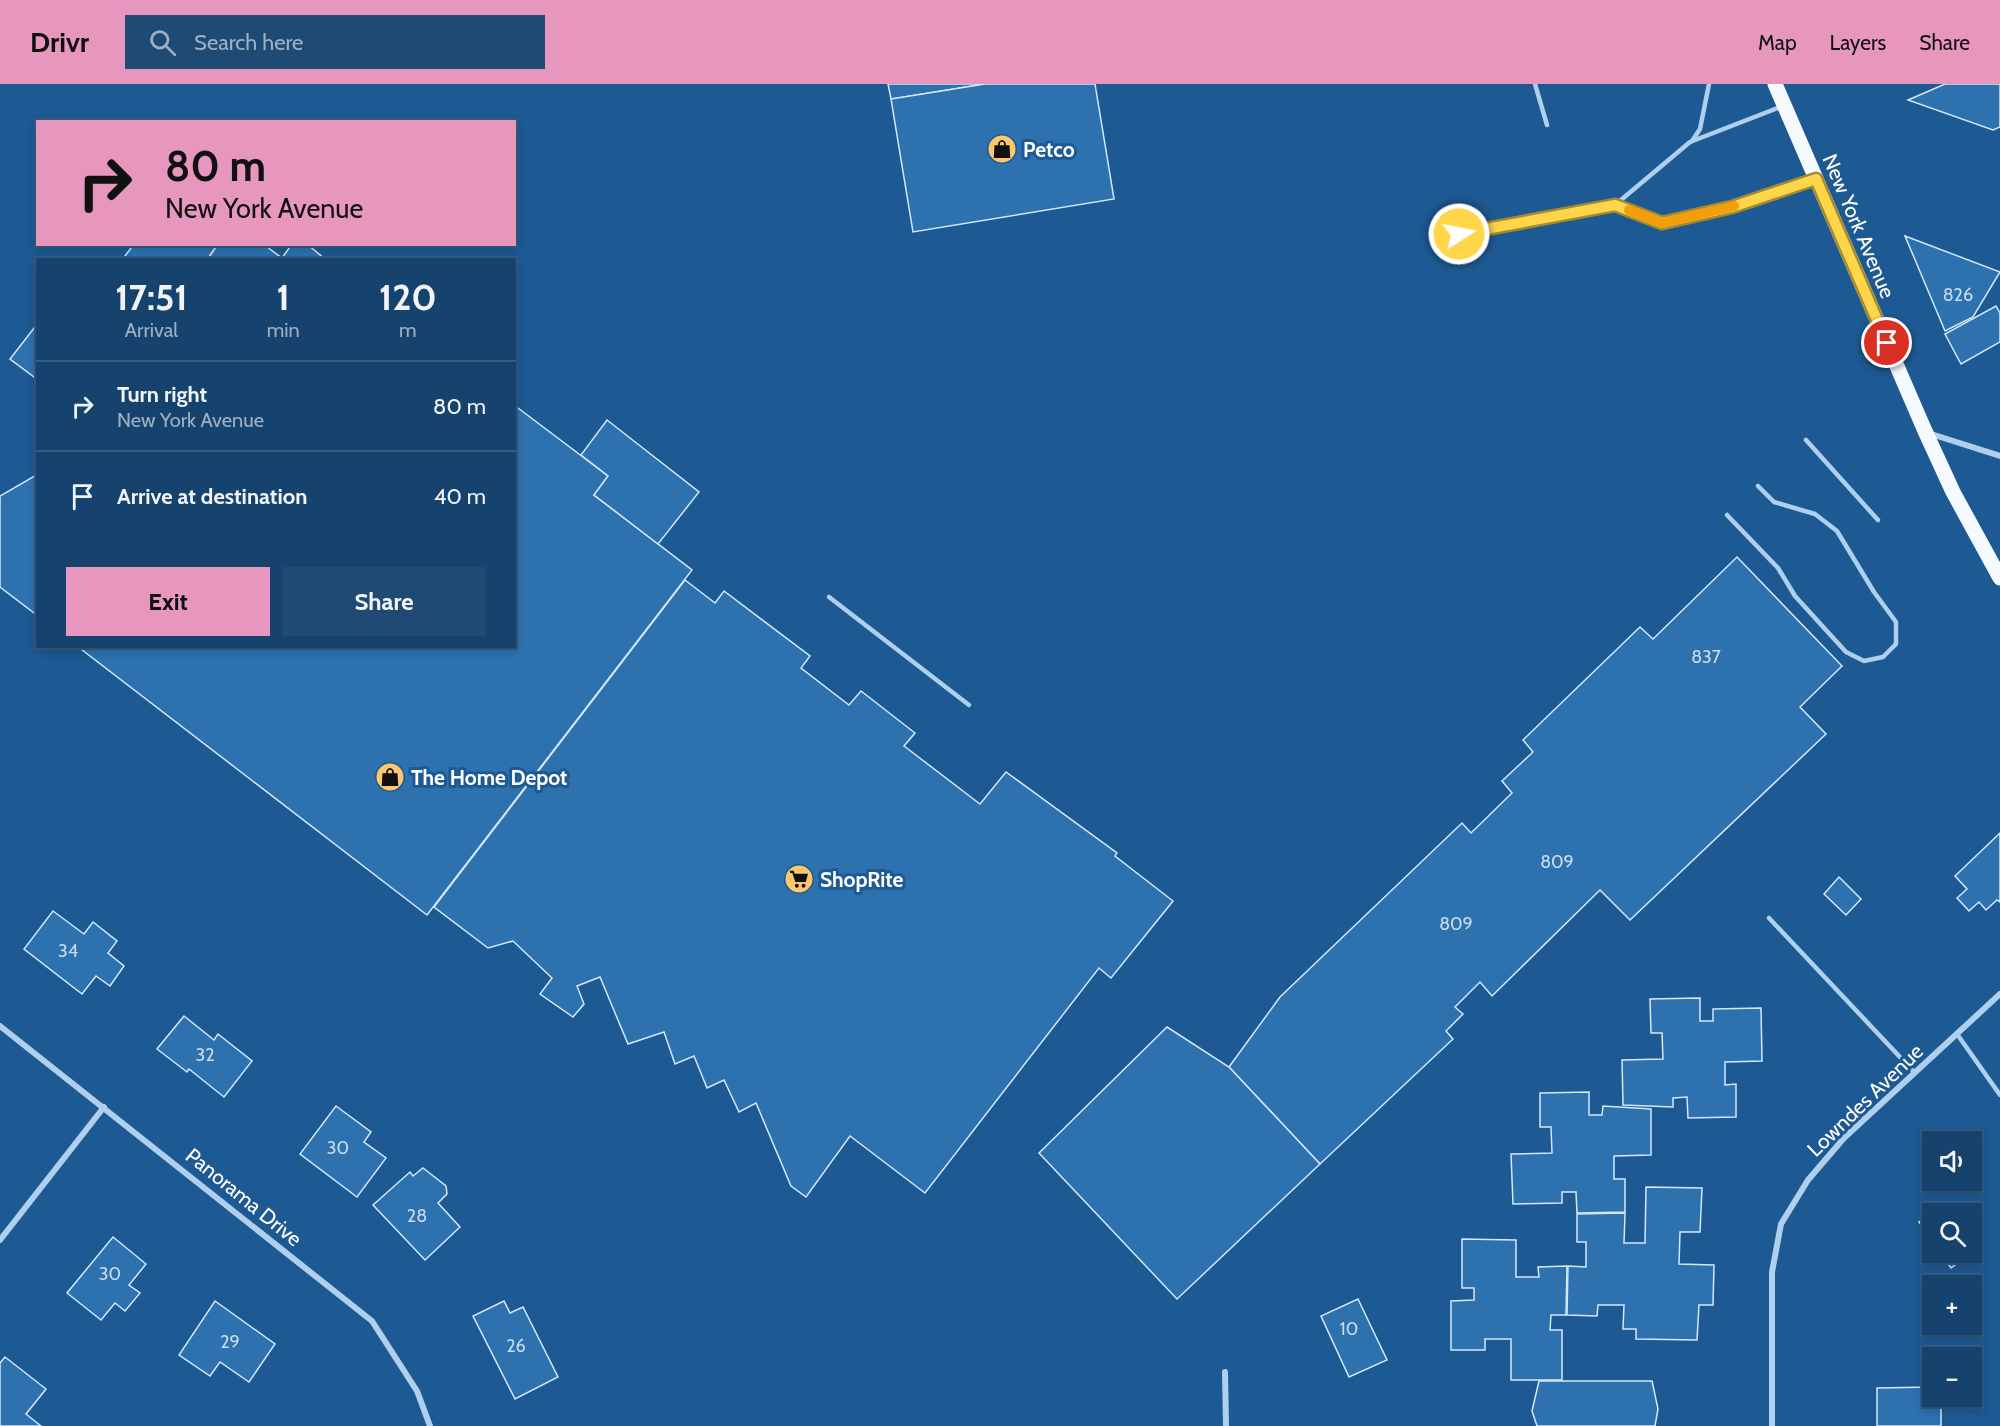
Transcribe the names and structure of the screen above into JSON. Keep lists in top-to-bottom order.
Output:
{
  "streets": {
    "main road": ["New York Avenue"],
    "street": ["Lowndes Avenue", "Panorama Drive"]
  },
  "places": {
    "shop": ["Petco", "The Home Depot"],
    "supermarket": ["ShopRite"]
  },
  "house_numbers": [
    "826",
    "837",
    "809",
    "809",
    "34",
    "32",
    "30",
    "28",
    "30",
    "10",
    "29",
    "26"
  ],
  "page": {
    "header": "Drivr",
    "search": "Search here",
    "nav": ["Map", "Layers", "Share"],
    "turn": ["80 m", "New York Avenue"],
    "eta": [
      "17:51",
      "Arrival",
      "1",
      "min",
      "120",
      "m"
    ],
    "list": [
      {
        "name": "Turn right",
        "note": "New York Avenue",
        "value": "80 m"
      },
      {
        "name": "Arrive at destination",
        "value": "40 m"
      }
    ],
    "buttons": ["Exit", "Share"],
    "map_buttons": ["+", "−"]
  }
}
